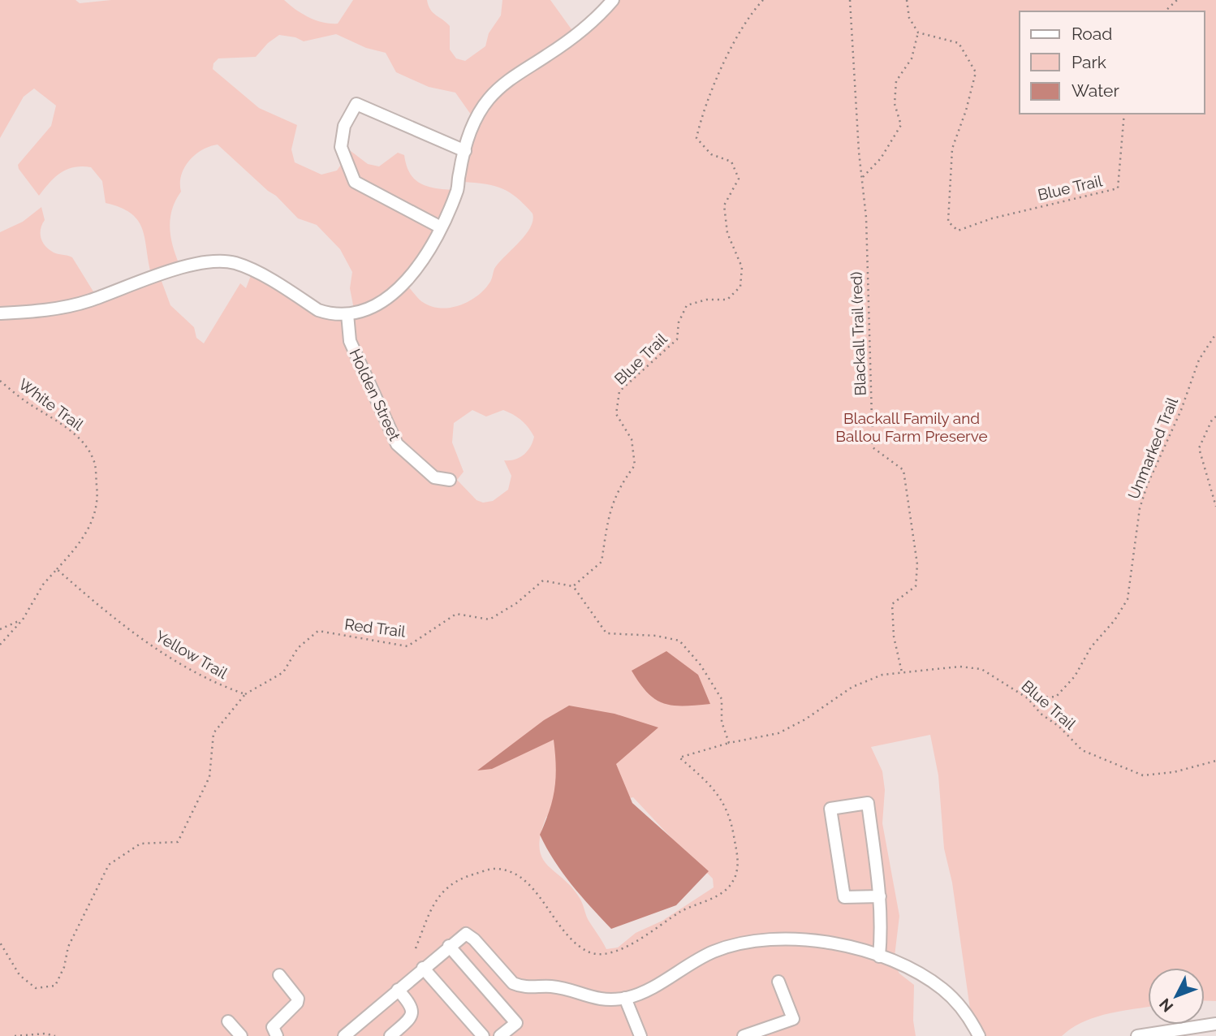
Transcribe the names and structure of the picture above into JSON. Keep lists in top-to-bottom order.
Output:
{
  "streets": {
    "street": ["Holden Street"],
    "path": [
      "Blue Trail",
      "Blackall Trail (red)",
      "White Trail",
      "Unmarked Trail",
      "Red Trail",
      "Yellow Trail"
    ]
  },
  "crossings": [
    ["Blue Trail", "Blackall Trail (red)"],
    ["Blue Trail", "Unmarked Trail"],
    ["Blue Trail", "Red Trail"],
    ["White Trail", "Yellow Trail"],
    ["Red Trail", "Yellow Trail"]
  ],
  "parks": ["Blackall Family and Ballou Farm Preserve"],
  "legend": ["Road", "Park", "Water"],
  "north": "bottom left"
}
